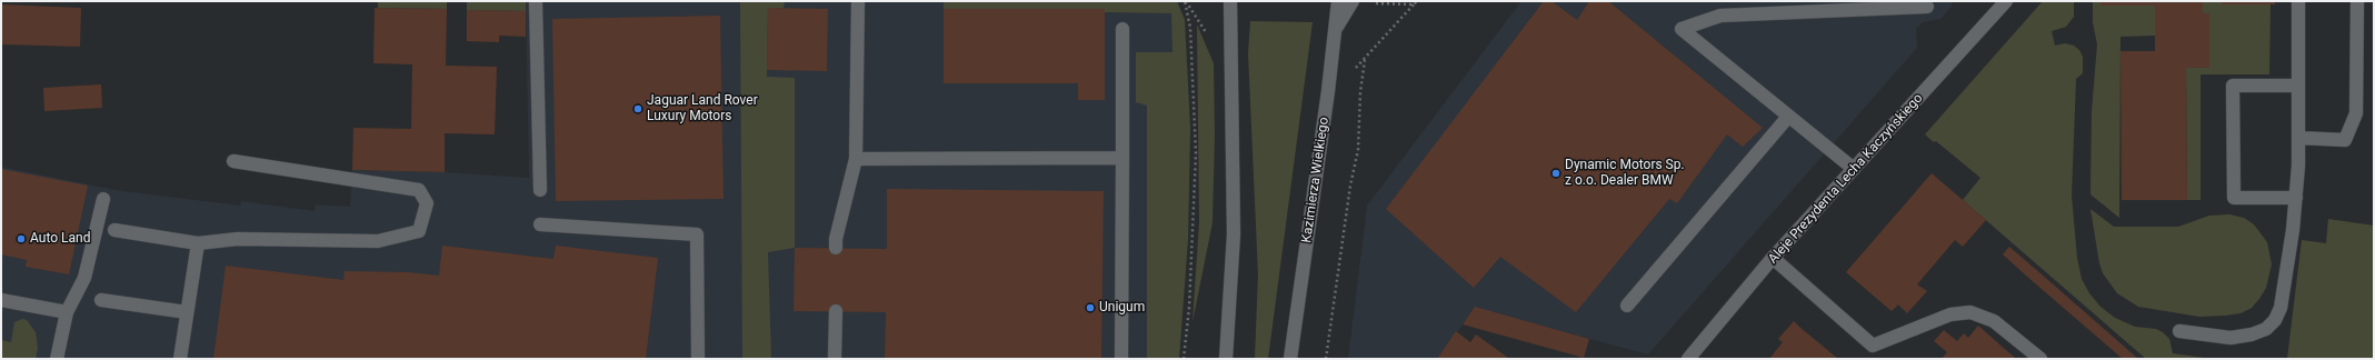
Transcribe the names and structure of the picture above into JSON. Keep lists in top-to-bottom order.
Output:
{
  "streets": {
    "main road": ["Aleje Prezydenta Lecha Kaczyńskiego", "Kazimierza Wielkiego"]
  },
  "places": [
    "Jaguar Land Rover Luxury Motors",
    "Dynamic Motors Sp. z o.o. Dealer BMW",
    "Auto Land",
    "Unigum"
  ]
}
